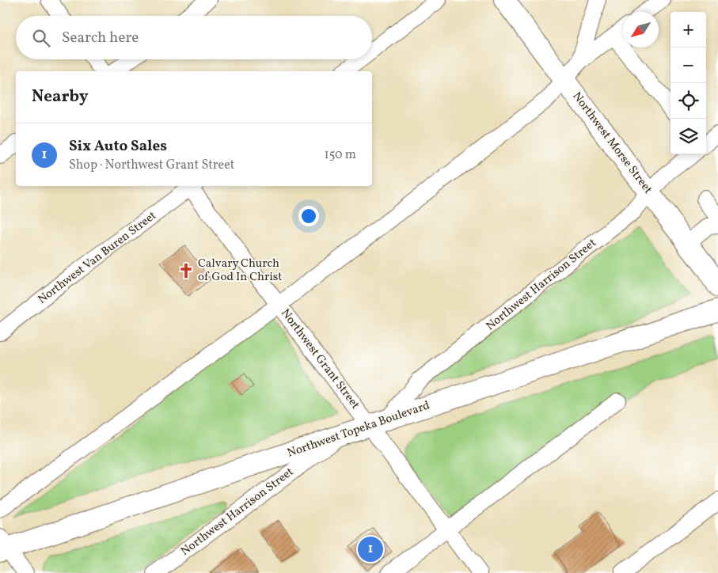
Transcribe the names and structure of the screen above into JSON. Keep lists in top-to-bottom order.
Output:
{
  "streets": {
    "main road": ["Northwest Morse Street", "Northwest Topeka Boulevard"],
    "street": ["Northwest Van Buren Street", "Northwest Harrison Street", "Northwest Grant Street"]
  },
  "crossings": [
    ["Northwest Morse Street", "Northwest Harrison Street"],
    ["Northwest Harrison Street", "Northwest Grant Street"],
    ["Northwest Harrison Street", "Northwest Topeka Boulevard"],
    ["Northwest Grant Street", "Northwest Topeka Boulevard"]
  ],
  "places": {
    "church": ["Calvary Church of God In Christ"]
  },
  "north": "bottom left",
  "page": {
    "map_buttons": ["+", "−"],
    "search": "Search here",
    "heading": "Nearby",
    "list": [
      {
        "mark": "1",
        "name": "Six Auto Sales",
        "note": "Shop · Northwest Grant Street",
        "value": "150 m"
      }
    ],
    "pins": "1"
  }
}
